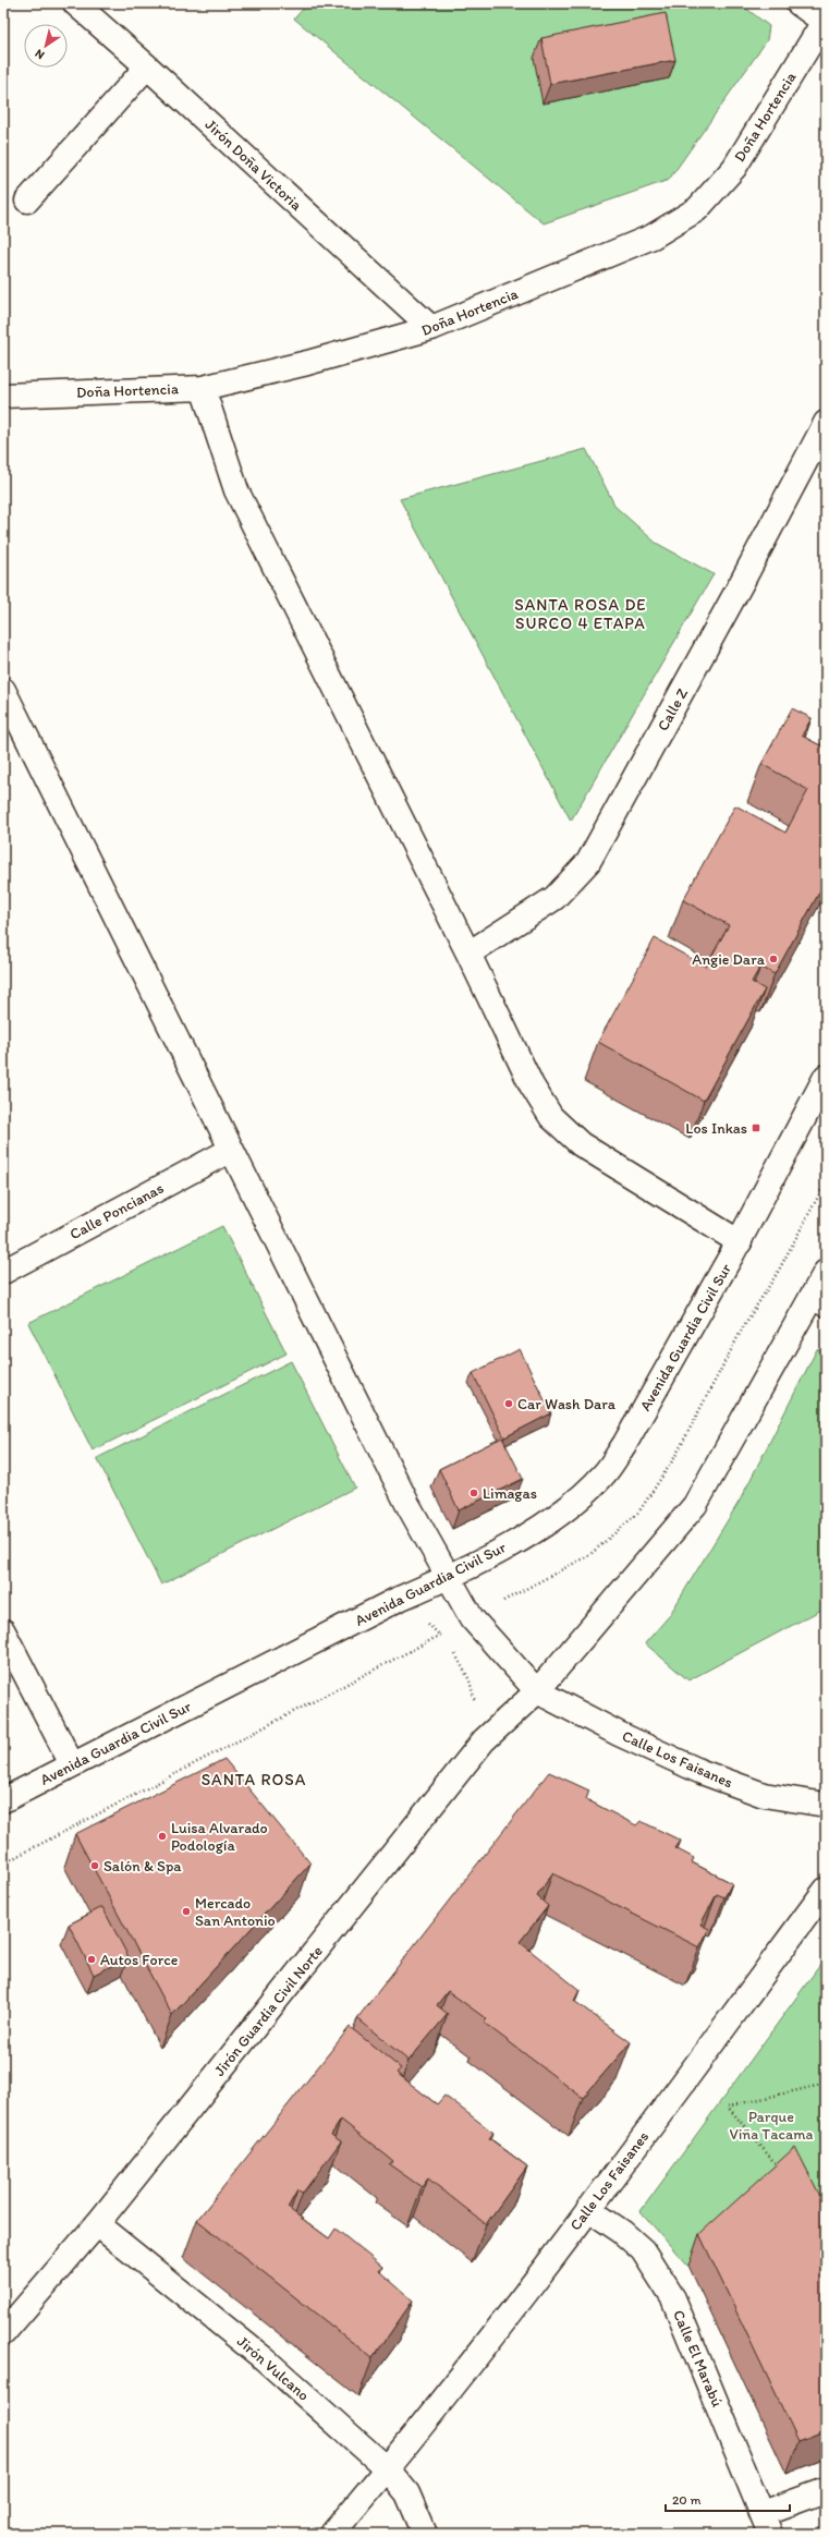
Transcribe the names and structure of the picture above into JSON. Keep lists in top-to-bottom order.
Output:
{
  "streets": {
    "street": [
      "Doña Hortencia",
      "Jirón Doña Victoria",
      "Calle Z",
      "Calle Poncianas",
      "Avenida Guardia Civil Sur",
      "Calle Los Faisanes",
      "Jirón Guardia Civil Norte",
      "Calle El Marabú",
      "Jirón Vulcano"
    ]
  },
  "crossings": [
    ["Doña Hortencia", "Jirón Doña Victoria"],
    ["Calle Los Faisanes", "Jirón Guardia Civil Norte"],
    ["Calle Los Faisanes", "Calle El Marabú"],
    ["Calle Los Faisanes", "Jirón Vulcano"],
    ["Jirón Guardia Civil Norte", "Jirón Vulcano"]
  ],
  "districts": ["SANTA ROSA DE SURCO 4 ETAPA", "SANTA ROSA"],
  "parks": ["Parque Viña Tacama"],
  "places": {
    "other": [
      "Angie Dara",
      "Car Wash Dara",
      "Limagas",
      "Luisa Alvarado Podología",
      "Salón & Spa",
      "Mercado San Antonio",
      "Autos Force"
    ],
    "transit": ["Los Inkas"]
  },
  "scale_bar": "20 m",
  "north": "bottom left"
}
